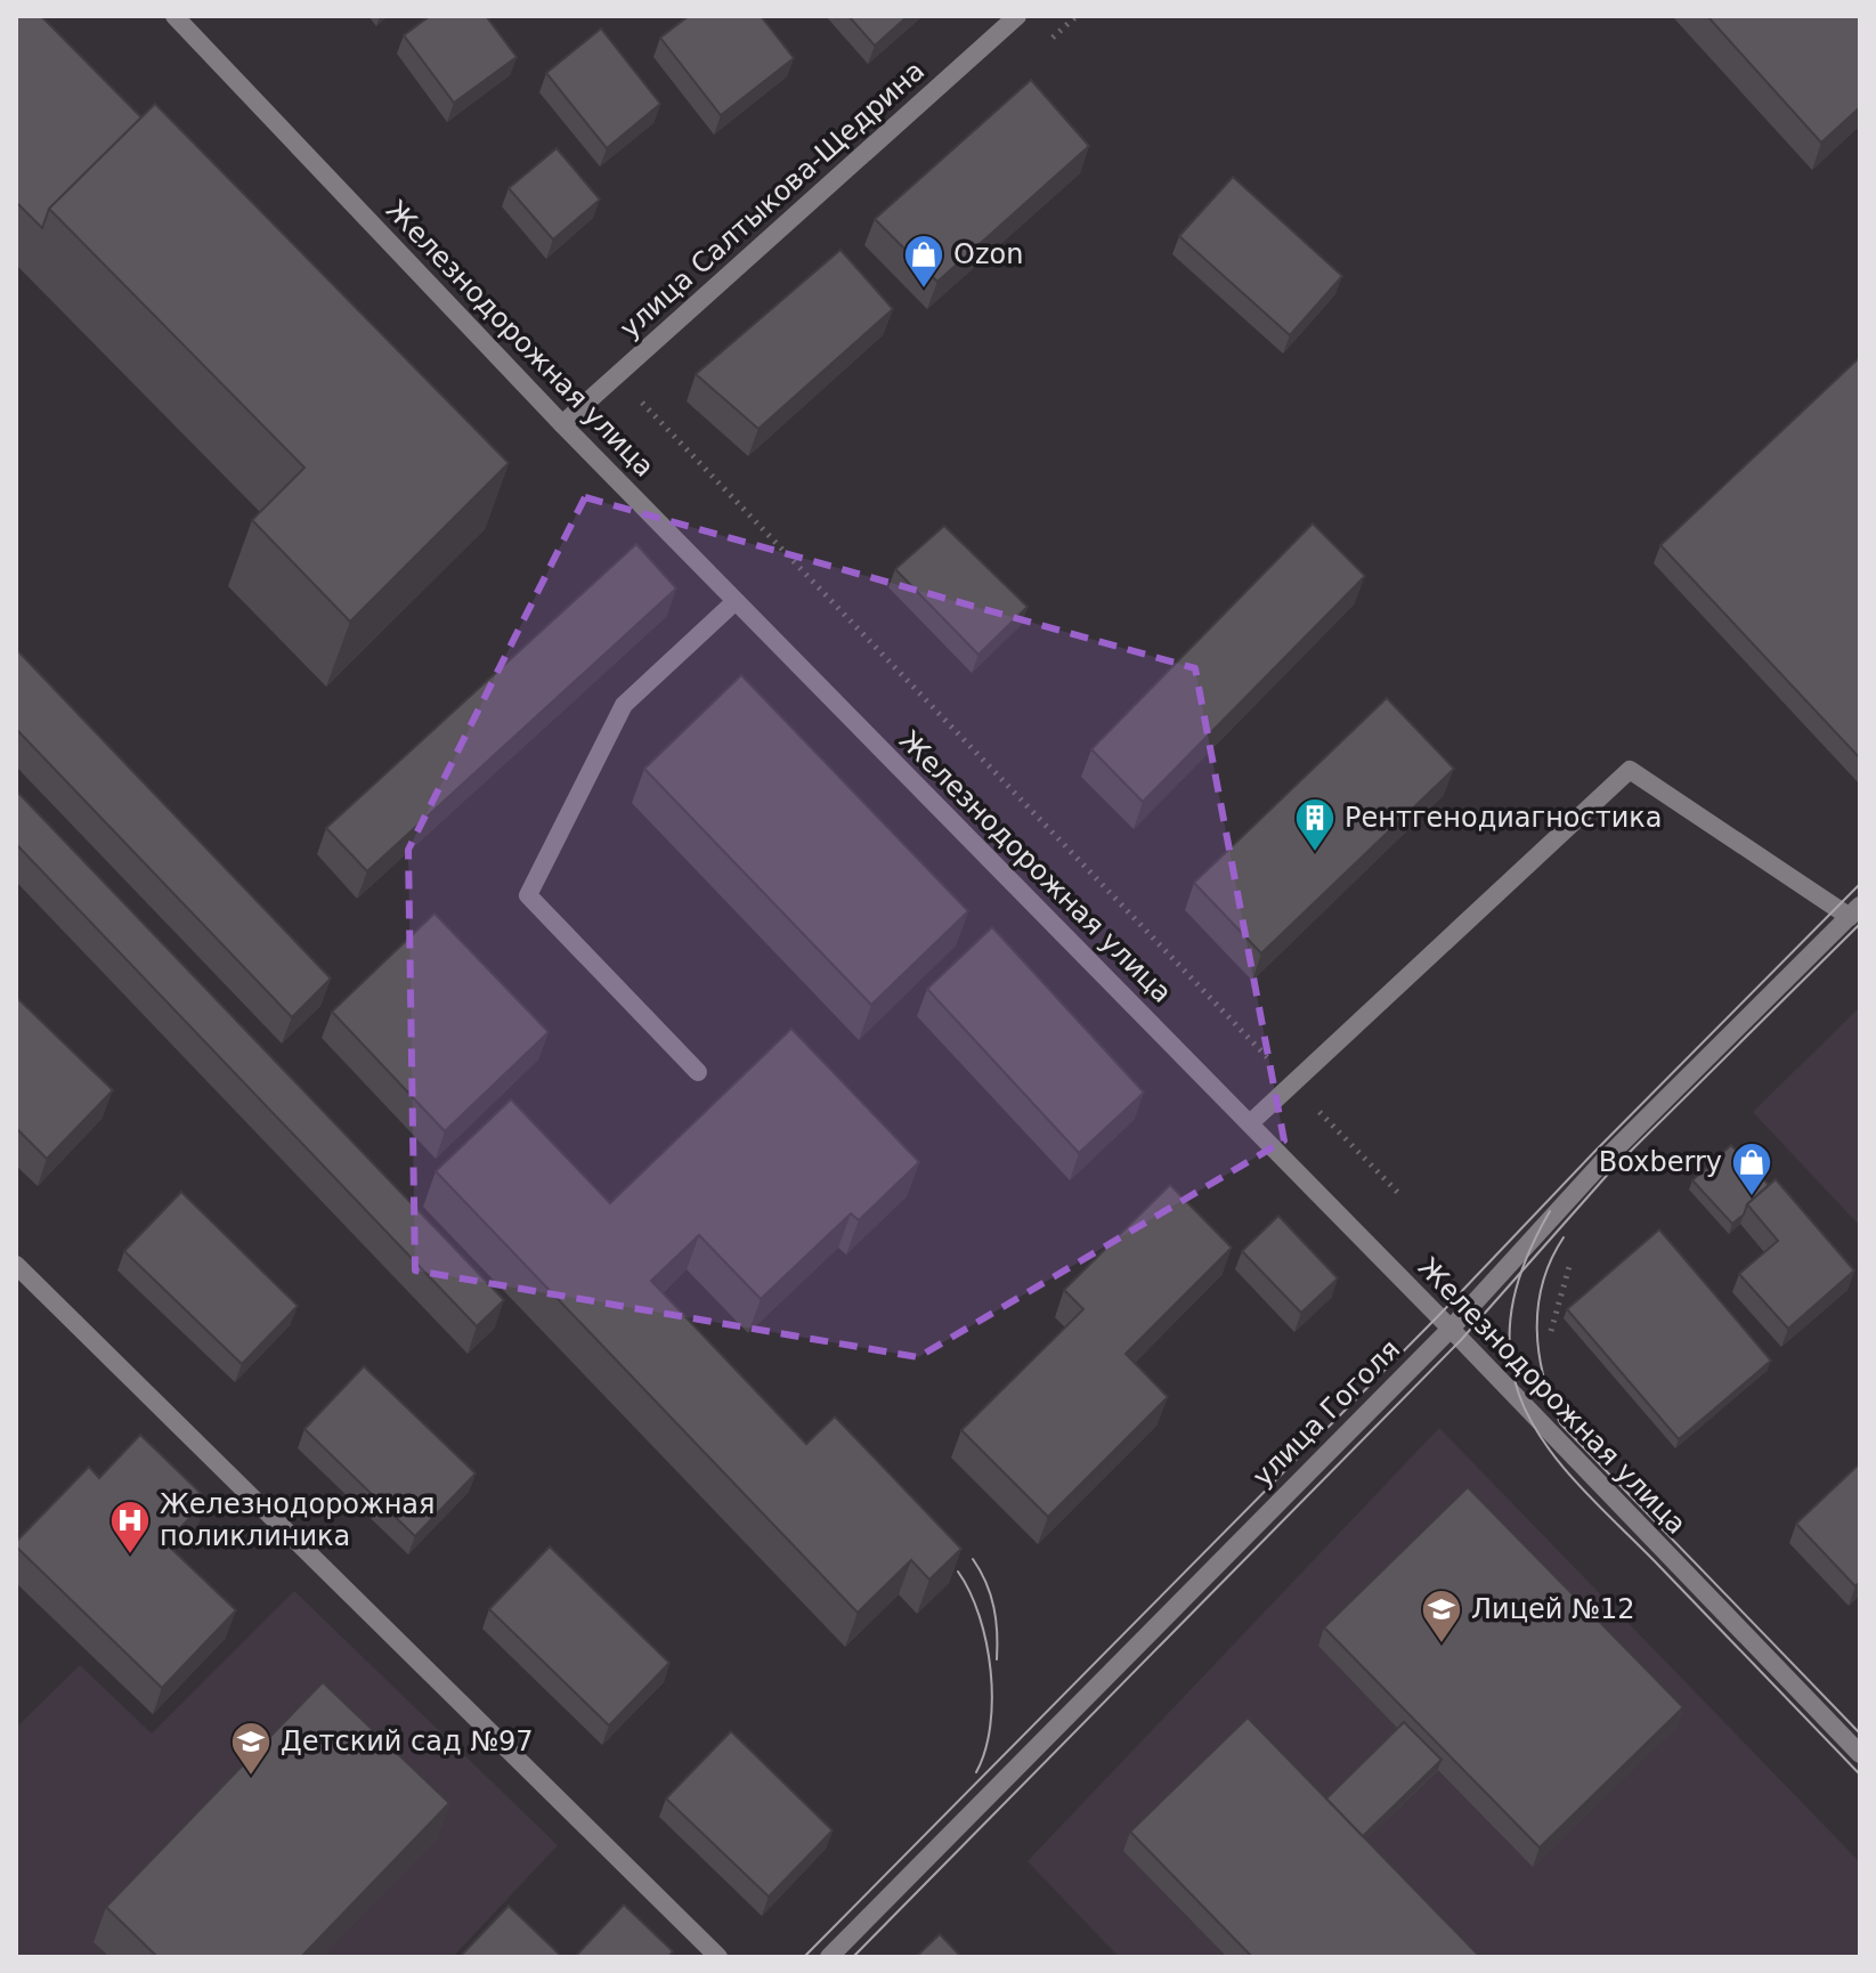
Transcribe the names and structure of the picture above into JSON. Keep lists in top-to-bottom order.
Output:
{
  "streets": {
    "street": ["улица Салтыкова-Щедрина", "Железнодорожная улица", "улица Гоголя"]
  },
  "crossings": [
    ["улица Салтыкова-Щедрина", "Железнодорожная улица"],
    ["Железнодорожная улица", "улица Гоголя"]
  ],
  "places": {
    "shop": ["Ozon", "Boxberry"],
    "building": ["Рентгенодиагностика"],
    "hospital": ["Железнодорожная поликлиника"],
    "school or university": ["Лицей №12", "Детский сад №97"]
  }
}
